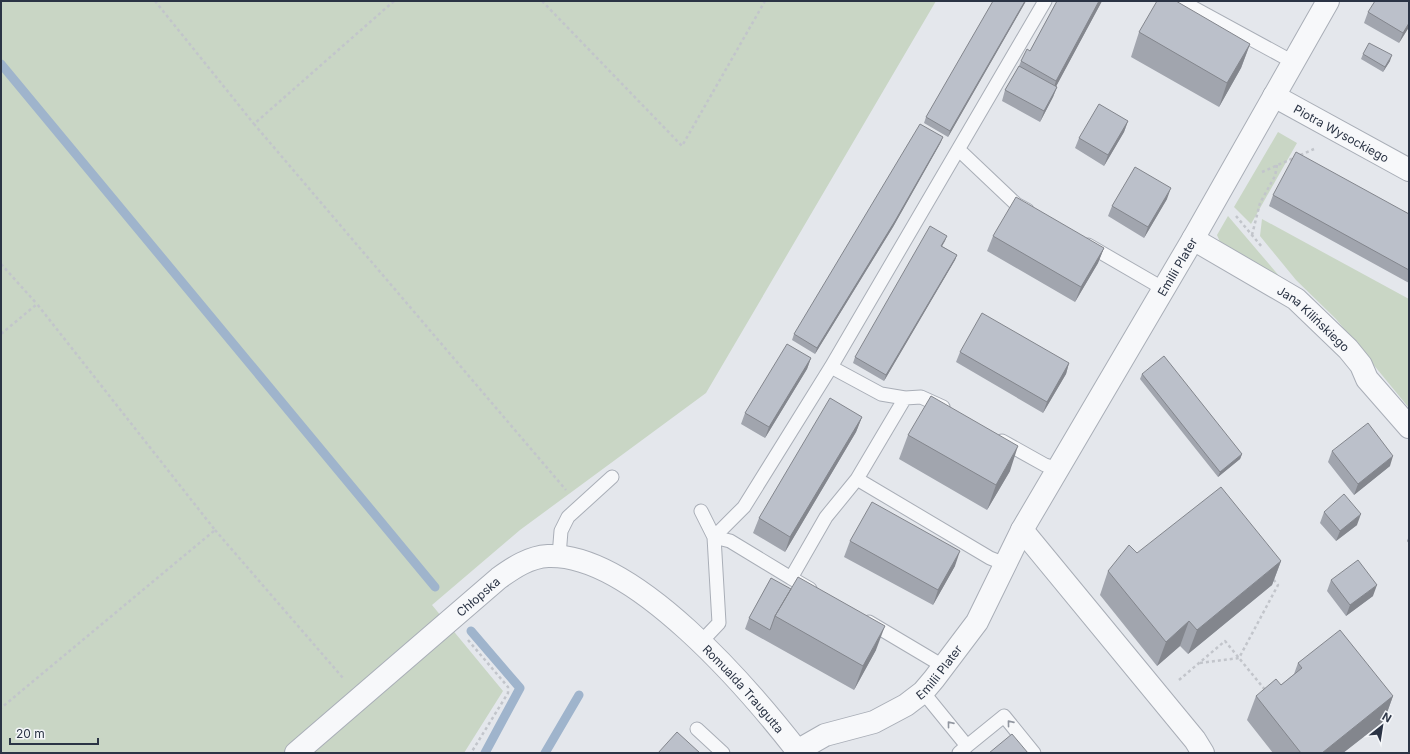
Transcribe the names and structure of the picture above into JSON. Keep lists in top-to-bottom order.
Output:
{
  "streets": {
    "street": [
      "Piotra Wysockiego",
      "Emilii Plater",
      "Jana Kilińskiego",
      "Chłopska",
      "Romualda Traugutta"
    ]
  },
  "crossings": [
    ["Piotra Wysockiego", "Emilii Plater"],
    ["Emilii Plater", "Jana Kilińskiego"],
    ["Emilii Plater", "Romualda Traugutta"],
    ["Chłopska", "Romualda Traugutta"]
  ],
  "scale_bar": "20 m",
  "north": "top right"
}
